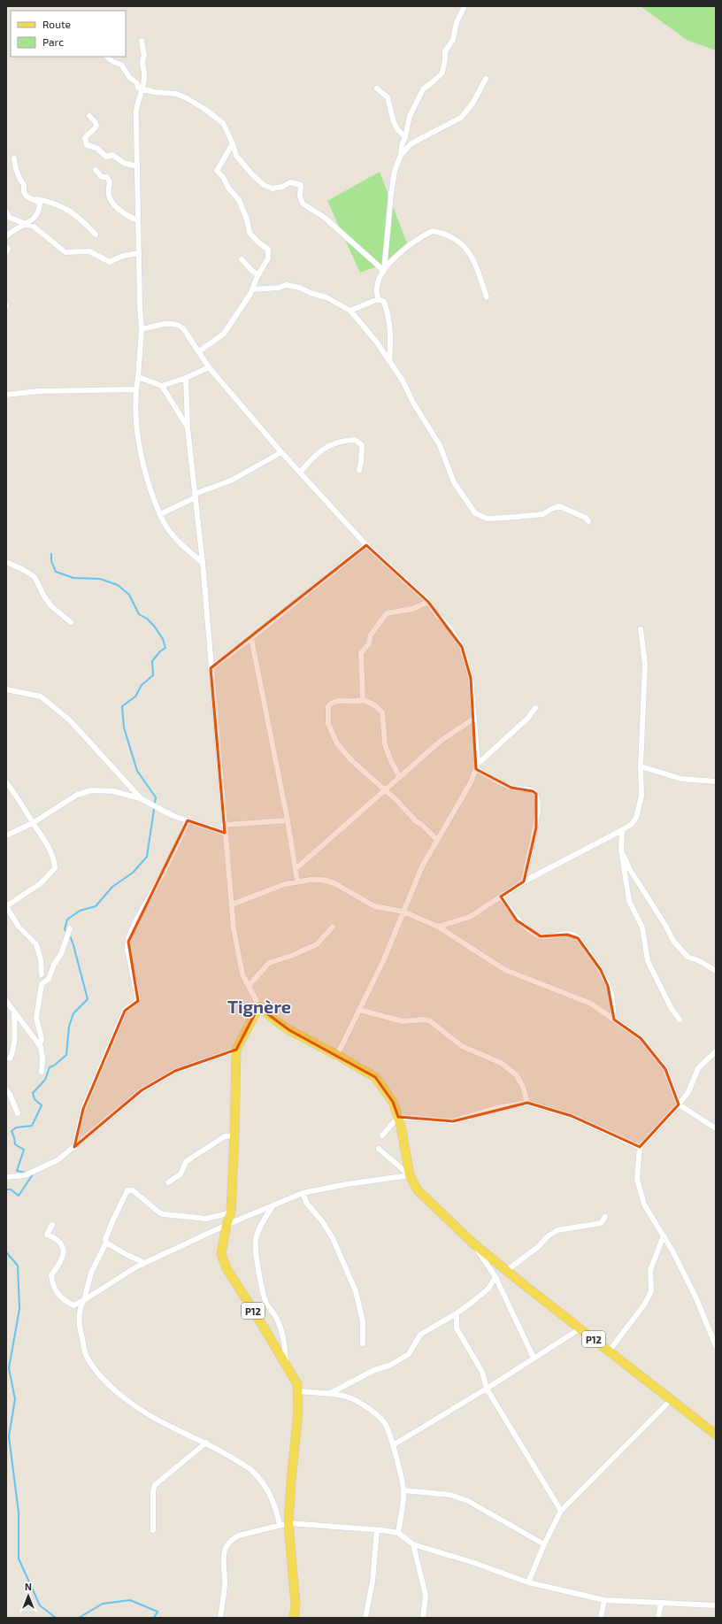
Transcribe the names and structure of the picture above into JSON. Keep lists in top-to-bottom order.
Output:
{
  "streets": {
    "main road": ["P12"]
  },
  "districts": ["Tignère"],
  "legend": ["Route", "Parc"],
  "north": "top"
}
